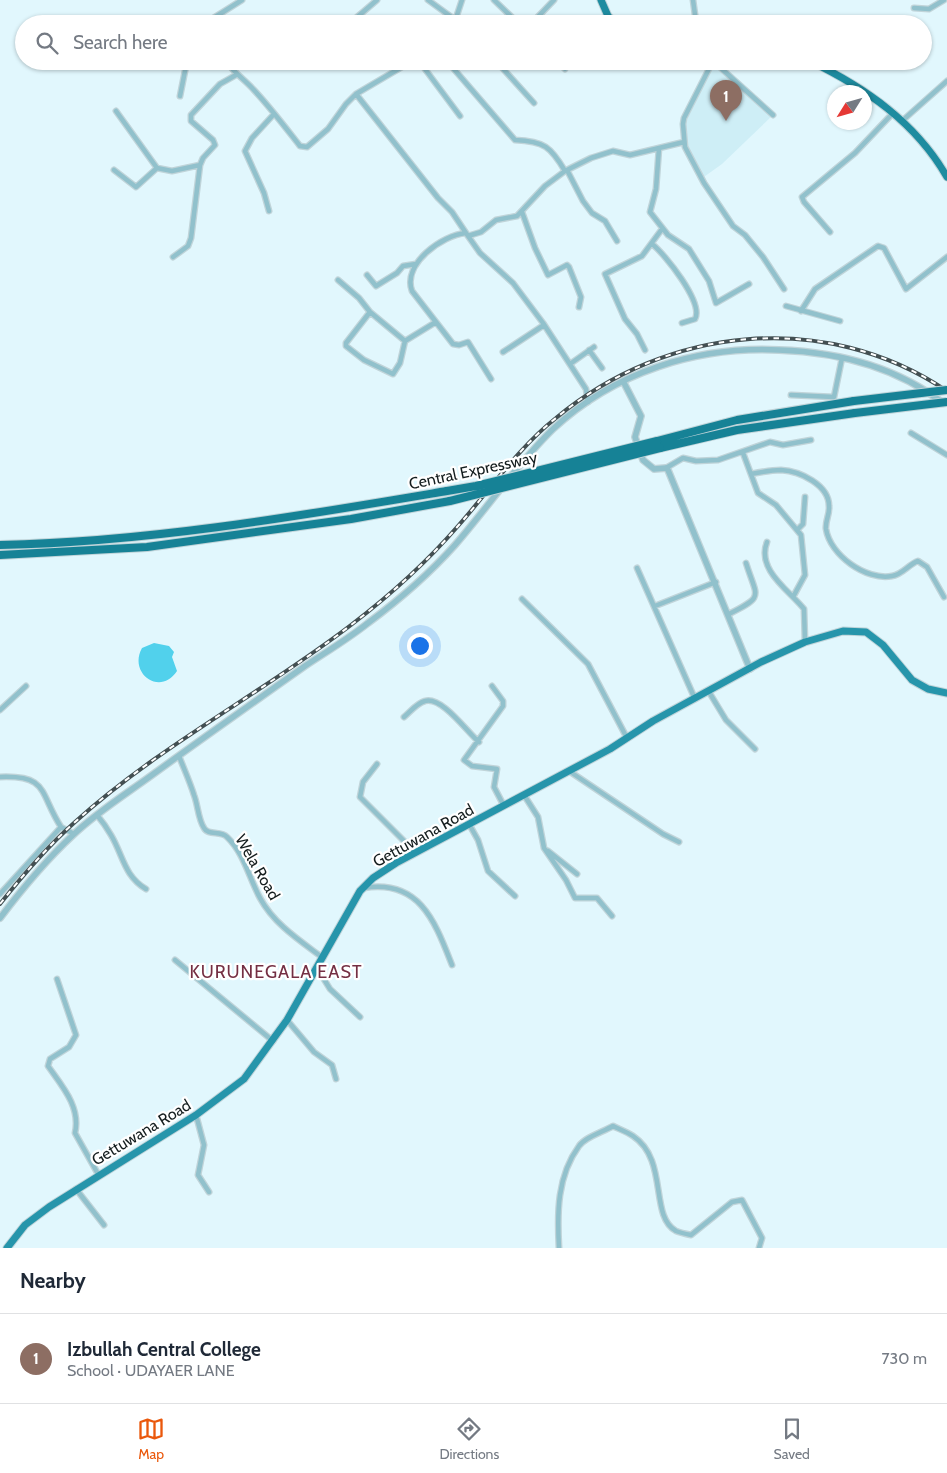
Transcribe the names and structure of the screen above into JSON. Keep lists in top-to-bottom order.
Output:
{
  "streets": {
    "highway": ["Central Expressway"],
    "main road": ["Gettuwana Road"],
    "street": ["Wela Road"]
  },
  "crossings": [
    ["Gettuwana Road", "Wela Road"]
  ],
  "districts": ["KURUNEGALA EAST"],
  "north": "bottom left",
  "page": {
    "search": "Search here",
    "pins": "1",
    "heading": "Nearby",
    "list": [
      {
        "mark": "1",
        "name": "Izbullah Central College",
        "note": "School · UDAYAER LANE",
        "value": "730 m"
      }
    ],
    "nav": ["Map", "Directions", "Saved"]
  }
}
